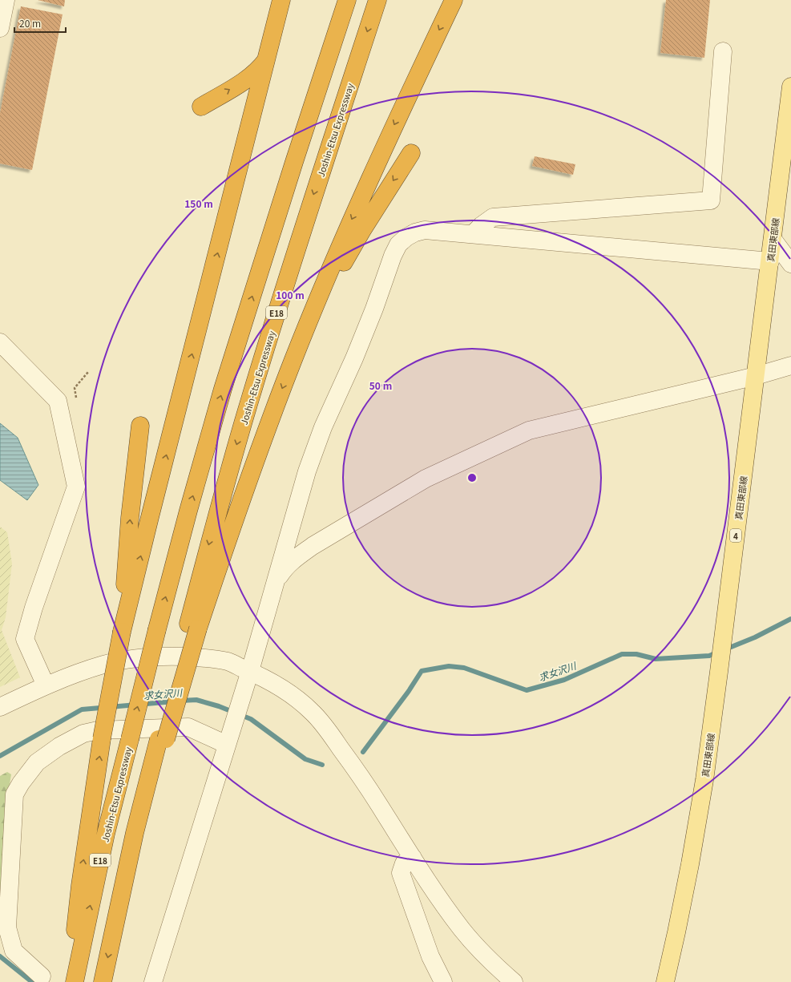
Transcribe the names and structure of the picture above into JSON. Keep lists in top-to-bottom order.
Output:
{
  "streets": {
    "highway": ["Joshin-Etsu Expressway", "E18"],
    "main road": ["真田東部線", "4"]
  },
  "crossings": [
    ["Joshin-Etsu Expressway", "E18"]
  ],
  "water": ["求女沢川"],
  "scale_bar": "20 m",
  "rings": ["150 m", "100 m", "50 m"]
}
